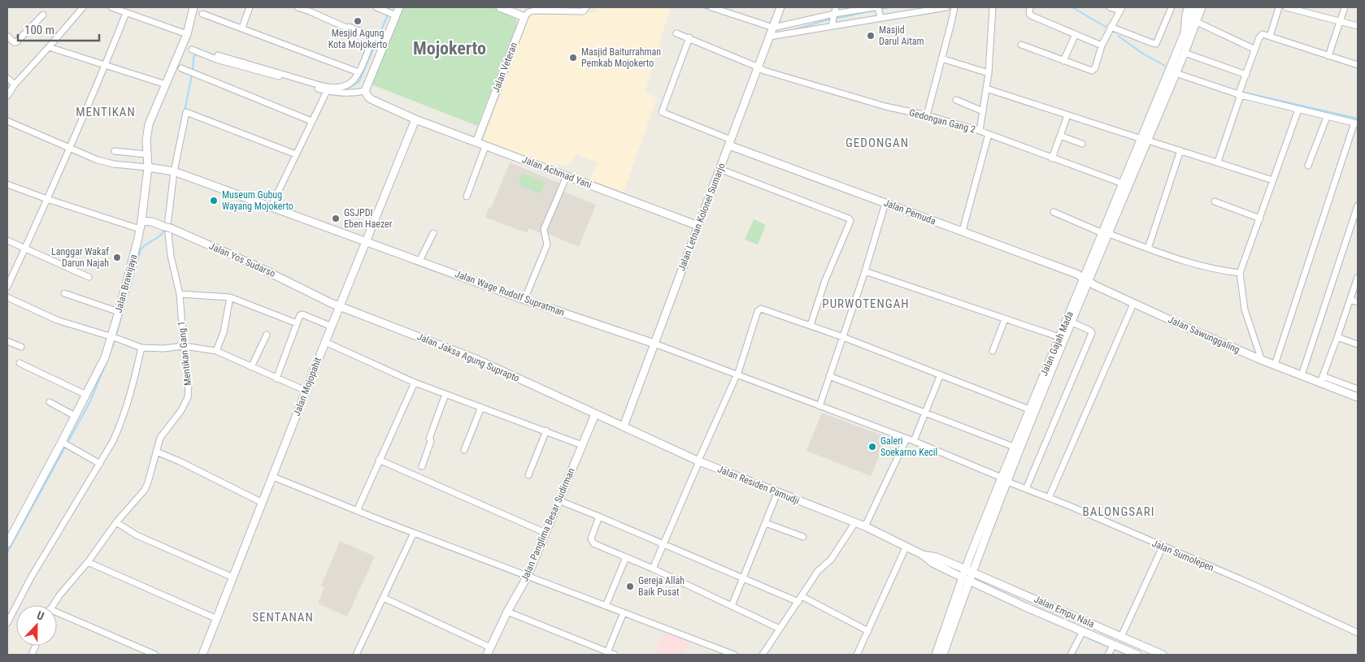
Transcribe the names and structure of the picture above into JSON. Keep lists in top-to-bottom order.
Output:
{
  "streets": {
    "main road": [
      "Jalan Veteran",
      "Jalan Achmad Yani",
      "Jalan Pemuda",
      "Jalan Letnan Kolonel Sumarjo",
      "Jalan Yos Sudarso",
      "Jalan Brawijaya",
      "Jalan Wage Rudolf Supratman",
      "Jalan Sawunggaling",
      "Jalan Gajah Mada",
      "Jalan Jaksa Agung Suprapto",
      "Jalan Mojopahit",
      "Jalan Residen Pamudji",
      "Jalan Panglima Besar Sudirman",
      "Jalan Empu Nala"
    ],
    "street": ["Gedongan Gang 2", "Mentikan Gang 1", "Jalan Sumolepen"]
  },
  "crossings": [
    ["Jalan Veteran", "Jalan Achmad Yani"],
    ["Gedongan Gang 2", "Jalan Letnan Kolonel Sumarjo"],
    ["Gedongan Gang 2", "Jalan Gajah Mada"],
    ["Jalan Achmad Yani", "Jalan Letnan Kolonel Sumarjo"],
    ["Jalan Achmad Yani", "Jalan Mojopahit"],
    ["Jalan Pemuda", "Jalan Letnan Kolonel Sumarjo"],
    ["Jalan Pemuda", "Jalan Sawunggaling"],
    ["Jalan Pemuda", "Jalan Gajah Mada"],
    ["Jalan Letnan Kolonel Sumarjo", "Jalan Wage Rudolf Supratman"],
    ["Jalan Letnan Kolonel Sumarjo", "Jalan Residen Pamudji"],
    ["Jalan Letnan Kolonel Sumarjo", "Jalan Sumolepen"],
    ["Jalan Yos Sudarso", "Jalan Brawijaya"],
    ["Jalan Yos Sudarso", "Mentikan Gang 1"],
    ["Jalan Yos Sudarso", "Jalan Jaksa Agung Suprapto"],
    ["Jalan Yos Sudarso", "Jalan Mojopahit"],
    ["Jalan Brawijaya", "Jalan Wage Rudolf Supratman"],
    ["Jalan Wage Rudolf Supratman", "Mentikan Gang 1"],
    ["Jalan Wage Rudolf Supratman", "Jalan Mojopahit"],
    ["Jalan Wage Rudolf Supratman", "Jalan Sumolepen"],
    ["Jalan Sawunggaling", "Jalan Gajah Mada"],
    ["Jalan Gajah Mada", "Jalan Residen Pamudji"],
    ["Jalan Gajah Mada", "Jalan Sumolepen"],
    ["Jalan Gajah Mada", "Jalan Empu Nala"],
    ["Jalan Jaksa Agung Suprapto", "Jalan Mojopahit"],
    ["Jalan Jaksa Agung Suprapto", "Jalan Residen Pamudji"],
    ["Jalan Jaksa Agung Suprapto", "Jalan Panglima Besar Sudirman"],
    ["Jalan Residen Pamudji", "Jalan Panglima Besar Sudirman"],
    ["Jalan Residen Pamudji", "Jalan Empu Nala"]
  ],
  "districts": [
    "Mojokerto",
    "MENTIKAN",
    "GEDONGAN",
    "PURWOTENGAH",
    "BALONGSARI",
    "SENTANAN"
  ],
  "places": [
    "Mesjid Agung Kota Mojokerto",
    "Masjid Darul Aitam",
    "Masjid Baiturrahman Pemkab Mojokerto",
    "Museum Gubug Wayang Mojokerto",
    "GSJPDI Eben Haezer",
    "Langgar Wakaf Darun Najah",
    "Galeri Soekarno Kecil",
    "Gereja Allah Baik Pusat"
  ],
  "scale_bar": "100 m",
  "north": "top"
}
